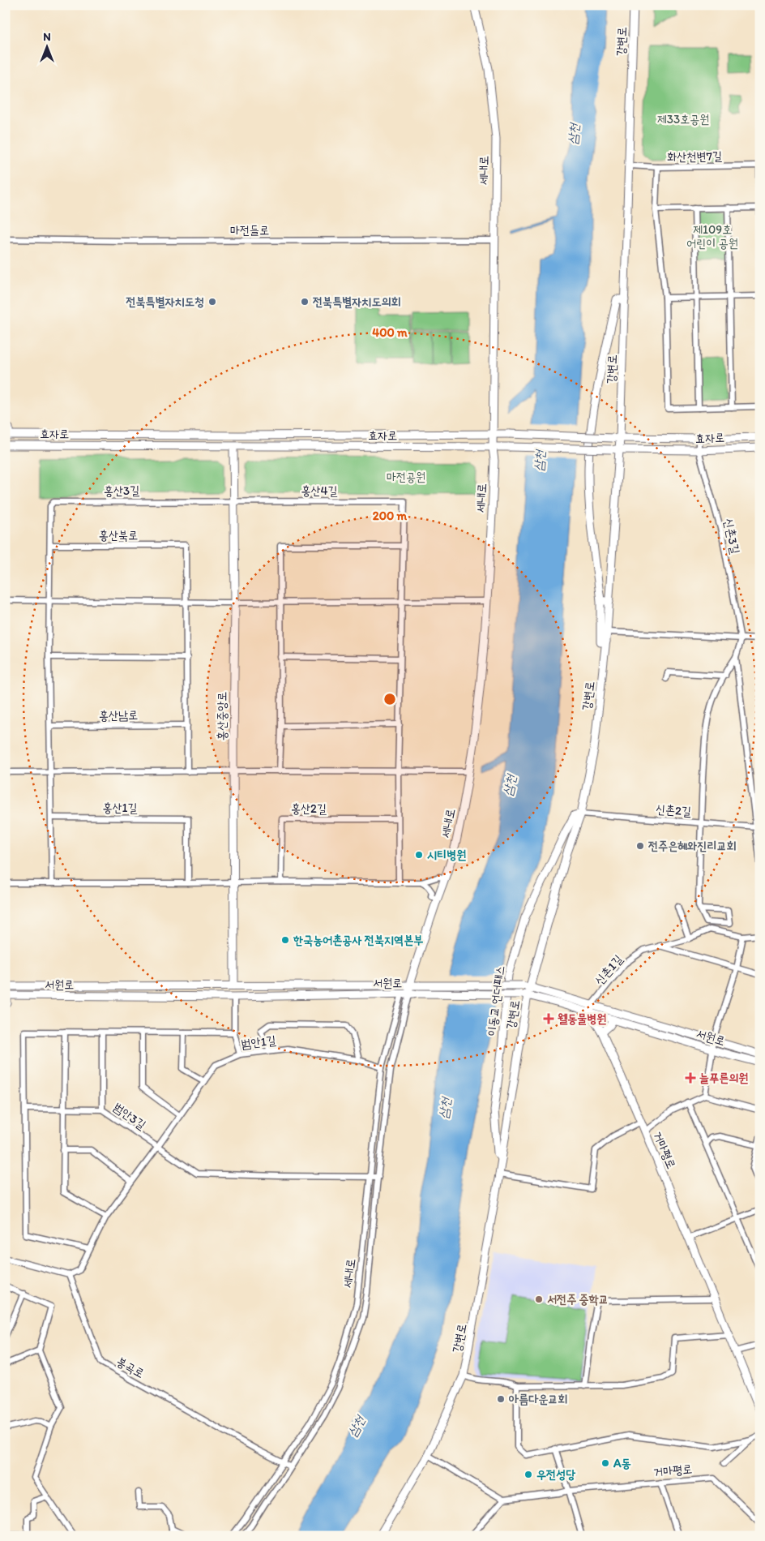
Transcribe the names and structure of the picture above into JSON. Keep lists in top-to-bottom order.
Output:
{
  "streets": {
    "street": [
      "강변로",
      "화산천변7길",
      "세내로",
      "마전들로",
      "효자로",
      "홍산3길",
      "홍산4길",
      "홍산북로",
      "신촌3길",
      "홍산남로",
      "홍산중앙로",
      "홍산1길",
      "홍산2길",
      "신촌2길",
      "신촌1길",
      "서원로",
      "이동교 언더패스",
      "범안1길",
      "범안3길",
      "거마평로",
      "봉곡로"
    ]
  },
  "crossings": [
    ["강변로", "화산천변7길"],
    ["강변로", "효자로"],
    ["강변로", "신촌2길"],
    ["강변로", "서원로"],
    ["강변로", "이동교 언더패스"],
    ["강변로", "거마평로"],
    ["세내로", "마전들로"],
    ["세내로", "효자로"],
    ["세내로", "서원로"],
    ["세내로", "범안1길"],
    ["세내로", "봉곡로"],
    ["효자로", "신촌3길"],
    ["효자로", "홍산중앙로"],
    ["홍산3길", "홍산4길"],
    ["홍산3길", "홍산북로"],
    ["홍산3길", "홍산중앙로"],
    ["홍산4길", "홍산중앙로"],
    ["홍산북로", "홍산남로"],
    ["신촌3길", "신촌2길"],
    ["홍산중앙로", "서원로"],
    ["신촌2길", "이동교 언더패스"],
    ["신촌1길", "서원로"],
    ["신촌1길", "거마평로"],
    ["서원로", "거마평로"],
    ["범안1길", "범안3길"],
    ["범안1길", "봉곡로"]
  ],
  "water": ["삼천"],
  "parks": ["제33호공원", "제109호 어린이 공원", "마전공원"],
  "places": {
    "other": [
      "전북특별자치도청",
      "전북특별자치도의회",
      "전주은혜와진리교회",
      "시티병원",
      "한국농어촌공사 전북지역본부",
      "서전주 중학교",
      "아름다운교회",
      "A동",
      "우전성당"
    ],
    "health": ["웰동물병원", "늘푸른의원"]
  },
  "north": "top",
  "rings": ["400 m", "200 m"]
}
